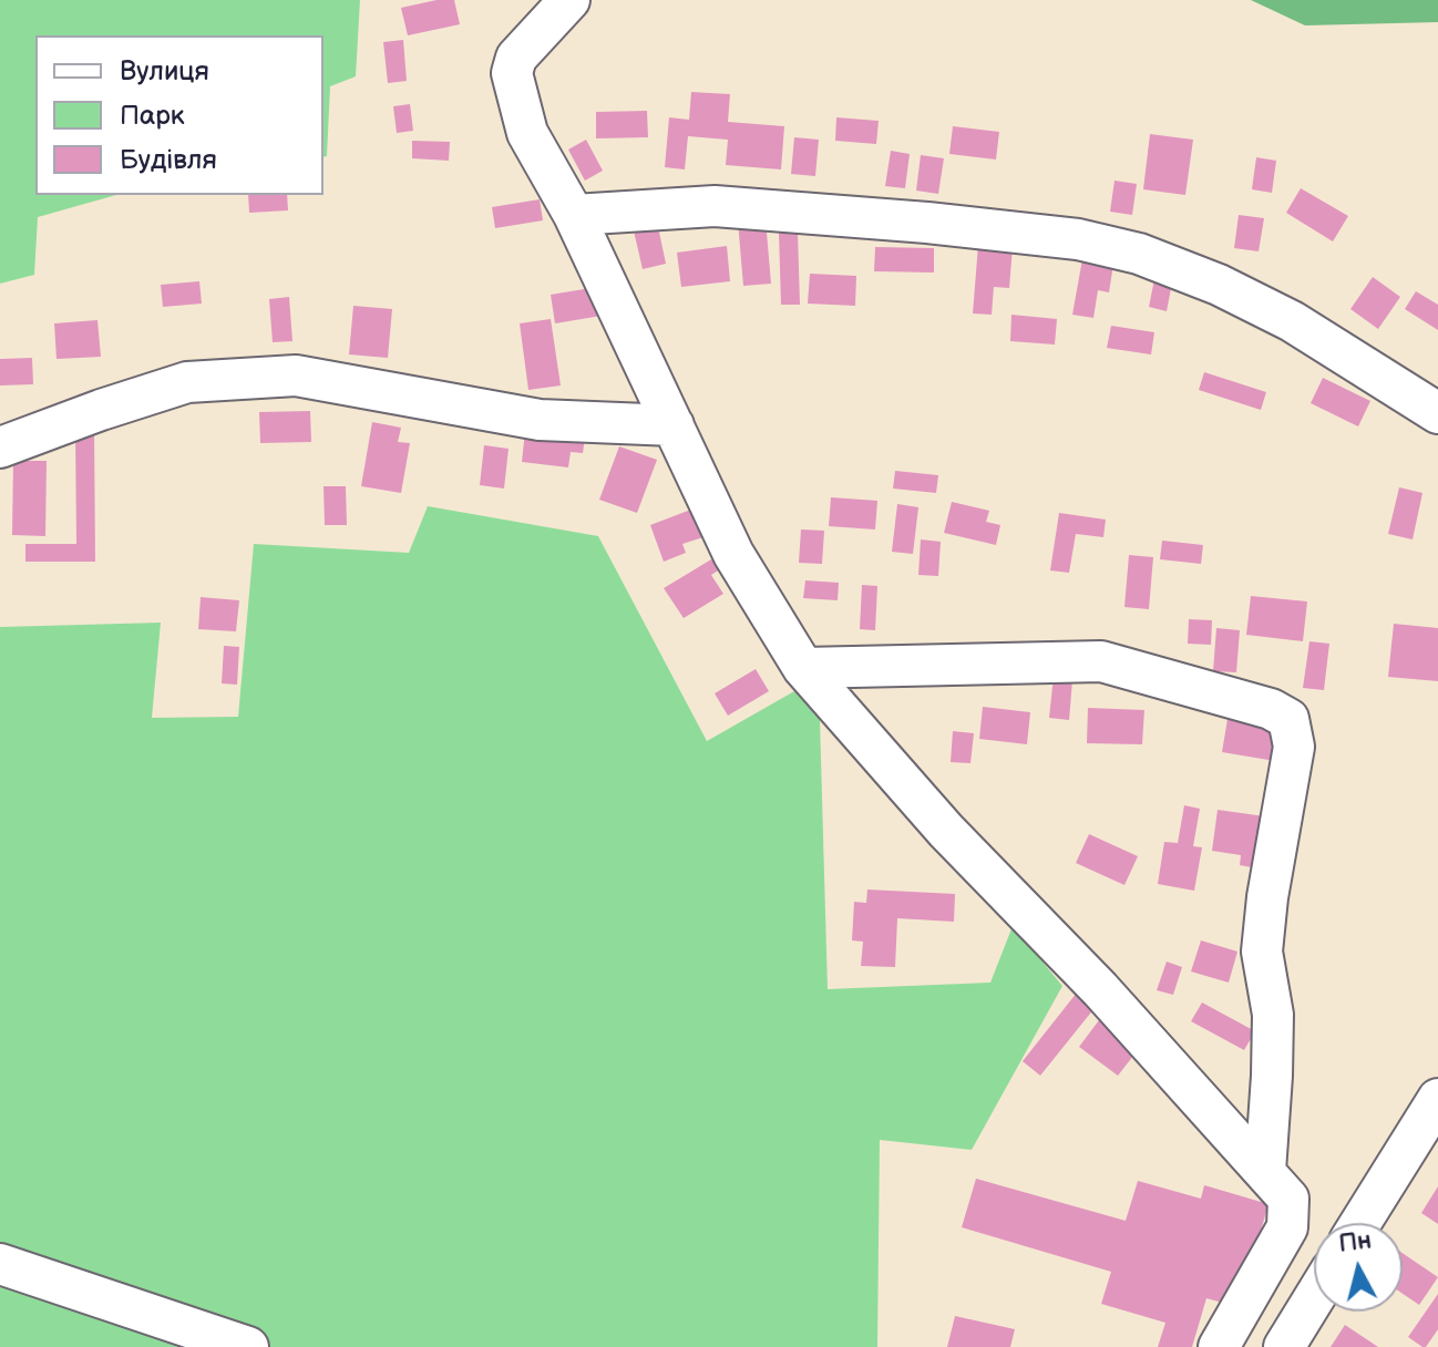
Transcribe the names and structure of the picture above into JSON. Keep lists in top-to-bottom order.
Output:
{
  "legend": ["Вулиця", "Парк", "Будівля"],
  "north": "top"
}
